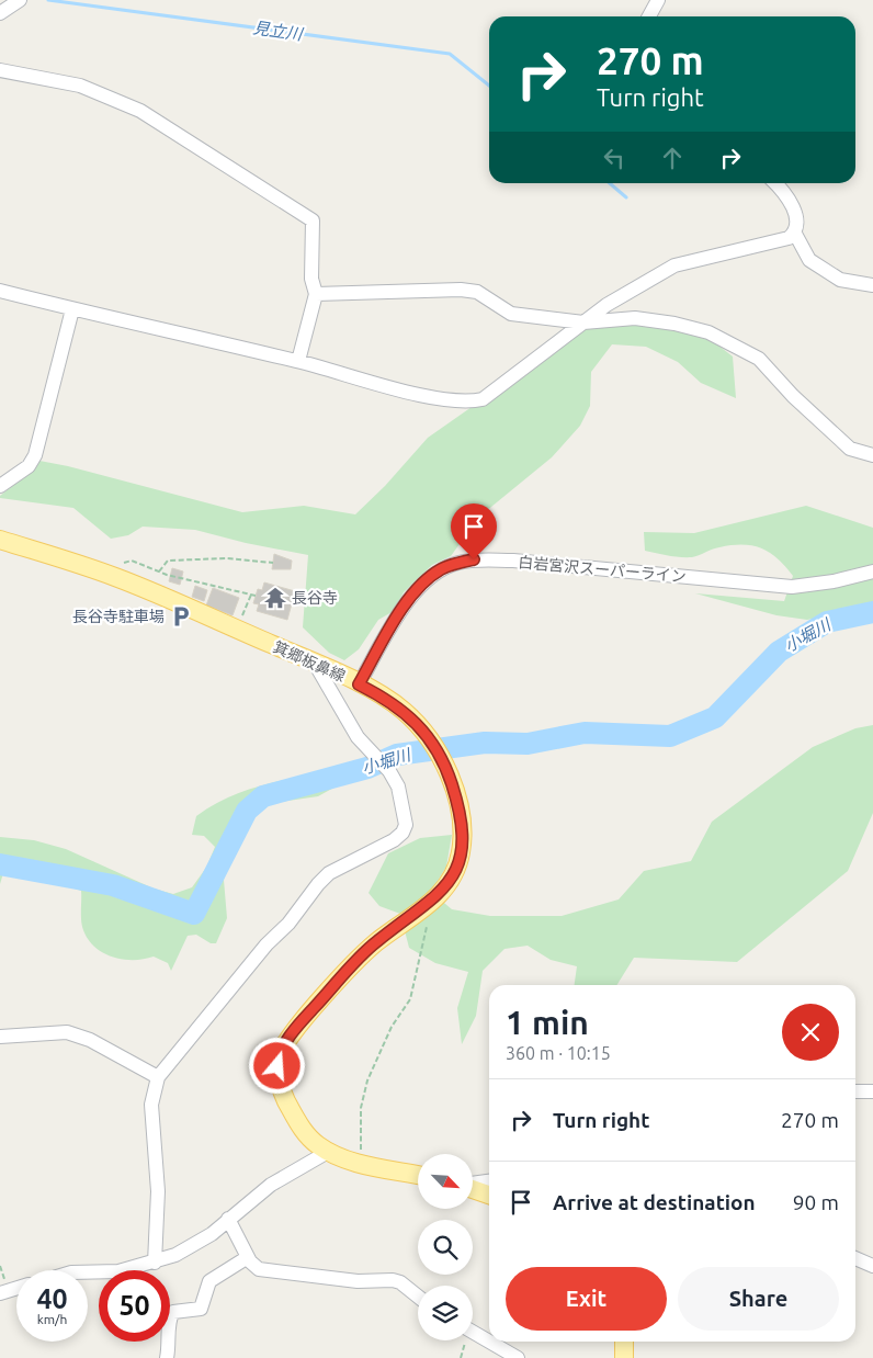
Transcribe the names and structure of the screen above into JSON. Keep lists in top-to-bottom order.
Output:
{
  "streets": {
    "main road": ["箕郷板鼻線"],
    "street": ["白岩宮沢スーパーライン"]
  },
  "crossings": [
    ["白岩宮沢スーパーライン", "箕郷板鼻線"]
  ],
  "water": ["見立川", "小堀川"],
  "places": {
    "temple": ["長谷寺"],
    "parking": ["長谷寺駐車場"]
  },
  "north": "bottom right",
  "page": {
    "turn": ["270 m", "Turn right"],
    "heading": ["1 min", "360 m · 10:15"],
    "list": [
      {
        "name": "Turn right",
        "value": "270 m"
      },
      {
        "name": "Arrive at destination",
        "value": "90 m"
      }
    ],
    "buttons": ["Exit", "Share"],
    "speed": "40 km/h",
    "limit": "50"
  }
}
